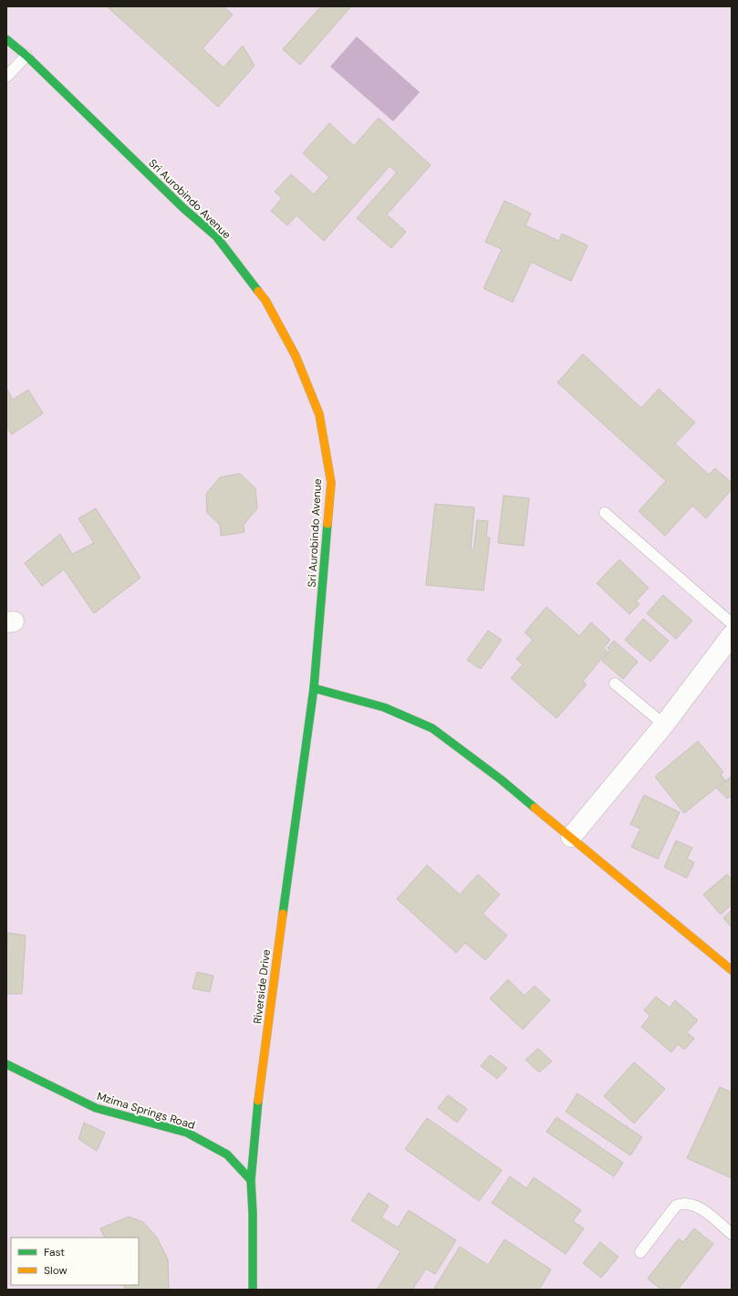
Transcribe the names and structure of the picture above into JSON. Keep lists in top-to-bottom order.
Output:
{
  "streets": {
    "street": ["Sri Aurobindo Avenue", "Riverside Drive", "Mzima Springs Road"]
  },
  "crossings": [
    ["Sri Aurobindo Avenue", "Riverside Drive"],
    ["Riverside Drive", "Mzima Springs Road"]
  ],
  "legend": ["Fast", "Slow"]
}
